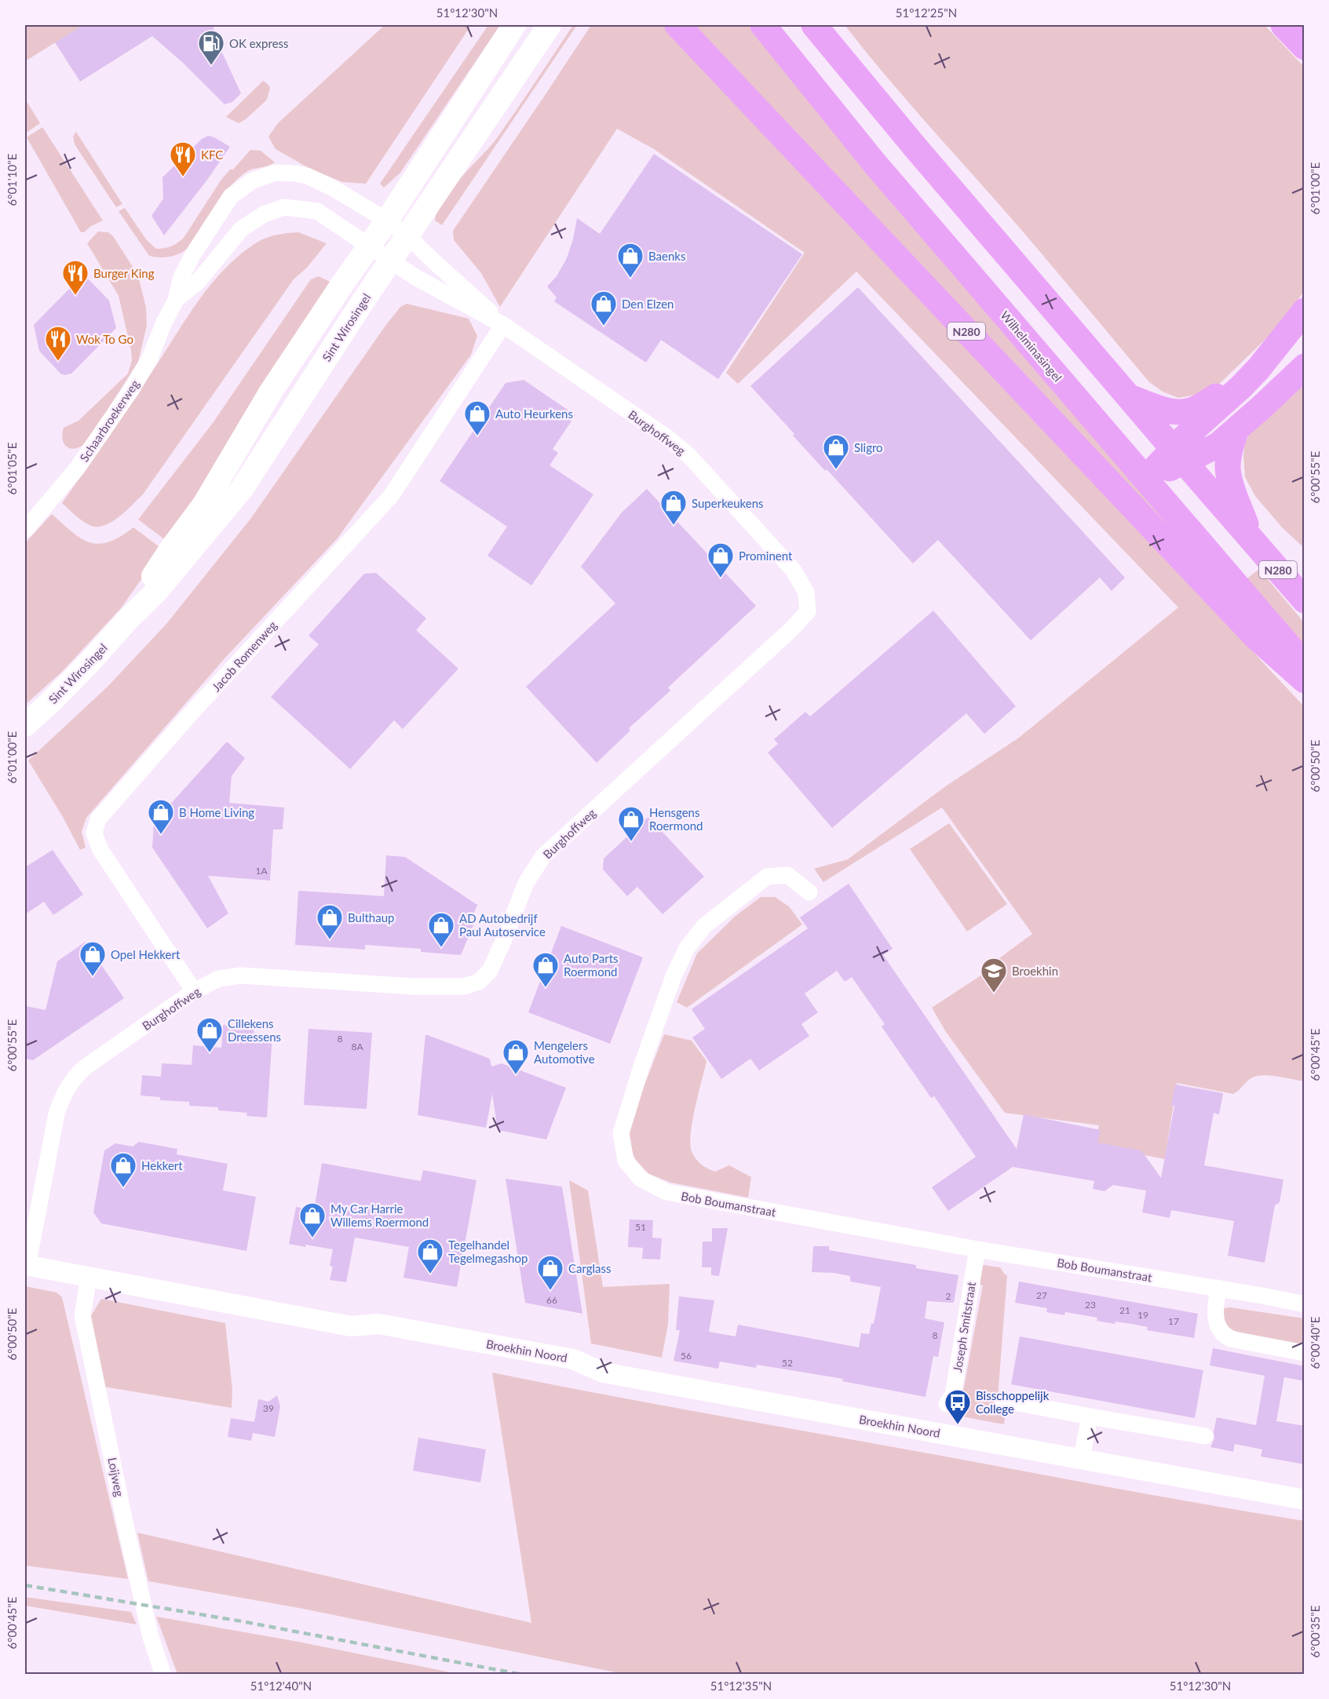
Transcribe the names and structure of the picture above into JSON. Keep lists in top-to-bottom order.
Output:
{
  "streets": {
    "main road": ["Sint Wirosingel", "N280", "Wilhelminasingel"],
    "street": [
      "Schaarbroekerweg",
      "Burghoffweg",
      "Jacob Romenweg",
      "Bob Boumanstraat",
      "Joseph Smitstraat",
      "Broekhin Noord",
      "Loijweg"
    ]
  },
  "crossings": [
    ["Sint Wirosingel", "Schaarbroekerweg"],
    ["Sint Wirosingel", "Burghoffweg"],
    ["N280", "Wilhelminasingel"],
    ["Schaarbroekerweg", "Burghoffweg"],
    ["Burghoffweg", "Jacob Romenweg"],
    ["Burghoffweg", "Broekhin Noord"],
    ["Bob Boumanstraat", "Joseph Smitstraat"],
    ["Broekhin Noord", "Loijweg"]
  ],
  "places": {
    "fuel station": ["OK express"],
    "restaurant": ["KFC", "Burger King", "Wok To Go"],
    "shop": [
      "Baenks",
      "Den Elzen",
      "Auto Heurkens",
      "Sligro",
      "Superkeukens",
      "Prominent",
      "B Home Living",
      "Hensgens Roermond",
      "Bulthaup",
      "AD Autobedrijf Paul Autoservice",
      "Opel Hekkert",
      "Auto Parts Roermond",
      "Cillekens Dreessens",
      "Mengelers Automotive",
      "Hekkert",
      "My Car Harrie Willems Roermond",
      "Tegelhandel Tegelmegashop",
      "Carglass"
    ],
    "school or university": ["Broekhin"],
    "bus stop": ["Bisschoppelijk College"]
  },
  "house_numbers": [
    "1A",
    "8",
    "8A",
    "51",
    "27",
    "2",
    "66",
    "23",
    "21",
    "19",
    "17",
    "8",
    "56",
    "52",
    "39"
  ],
  "coordinates": [
    "51°12'30\"N",
    "51°12'25\"N",
    "6°01'10\"E",
    "6°01'00\"E",
    "6°01'05\"E",
    "6°00'55\"E",
    "6°00'50\"E",
    "6°00'45\"E",
    "6°00'40\"E",
    "6°00'35\"E",
    "51°12'40\"N",
    "51°12'35\"N"
  ]
}
